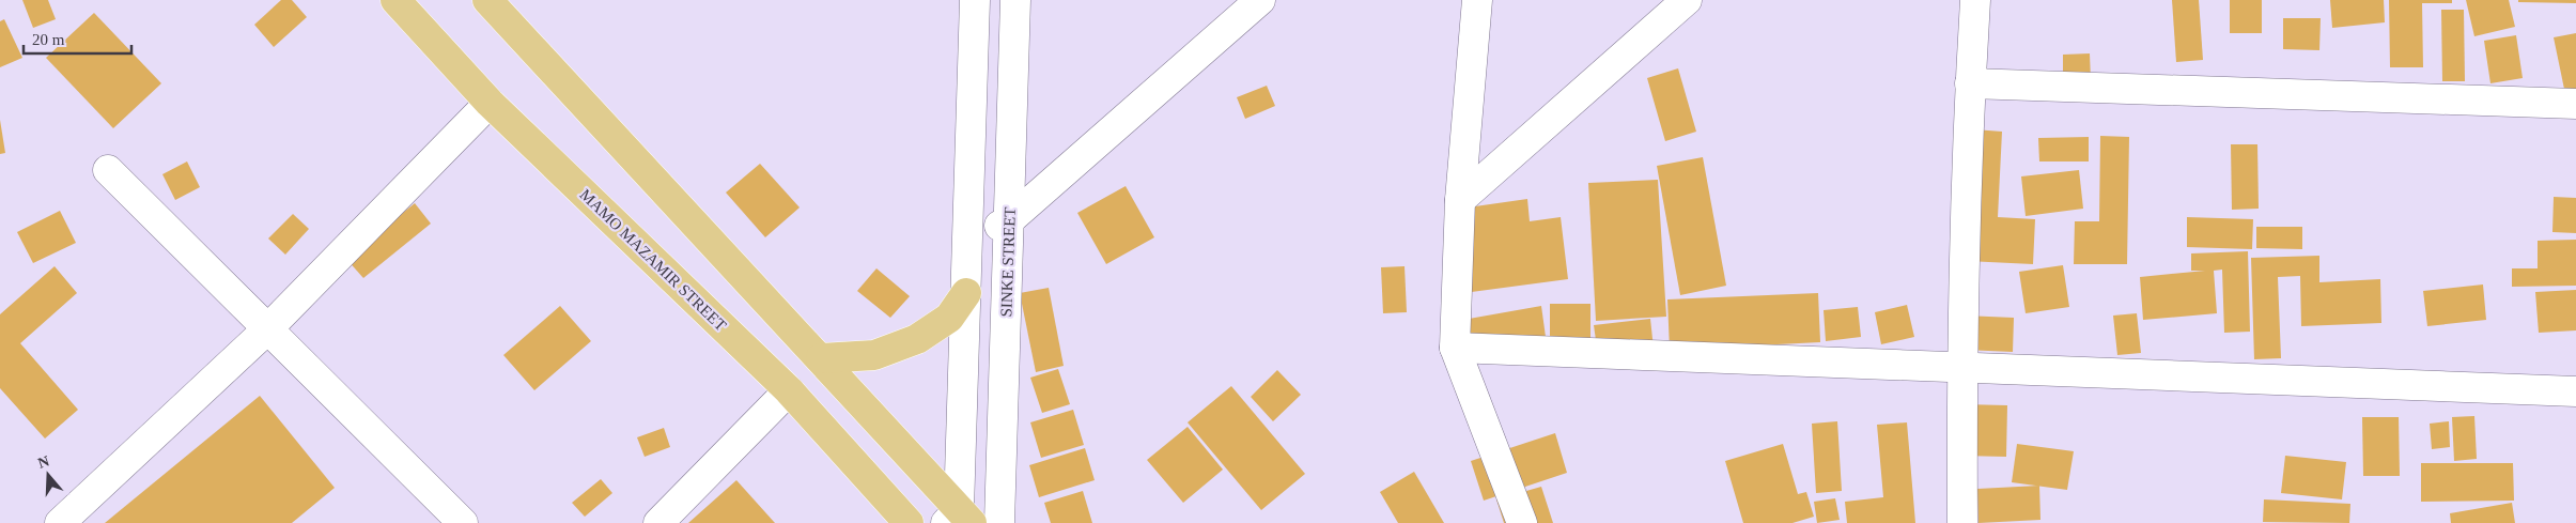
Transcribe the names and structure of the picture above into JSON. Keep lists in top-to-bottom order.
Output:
{
  "streets": {
    "main road": ["MAMO MAZAMIR STREET"],
    "street": ["SINKE STREET"]
  },
  "scale_bar": "20 m",
  "north": "top"
}
